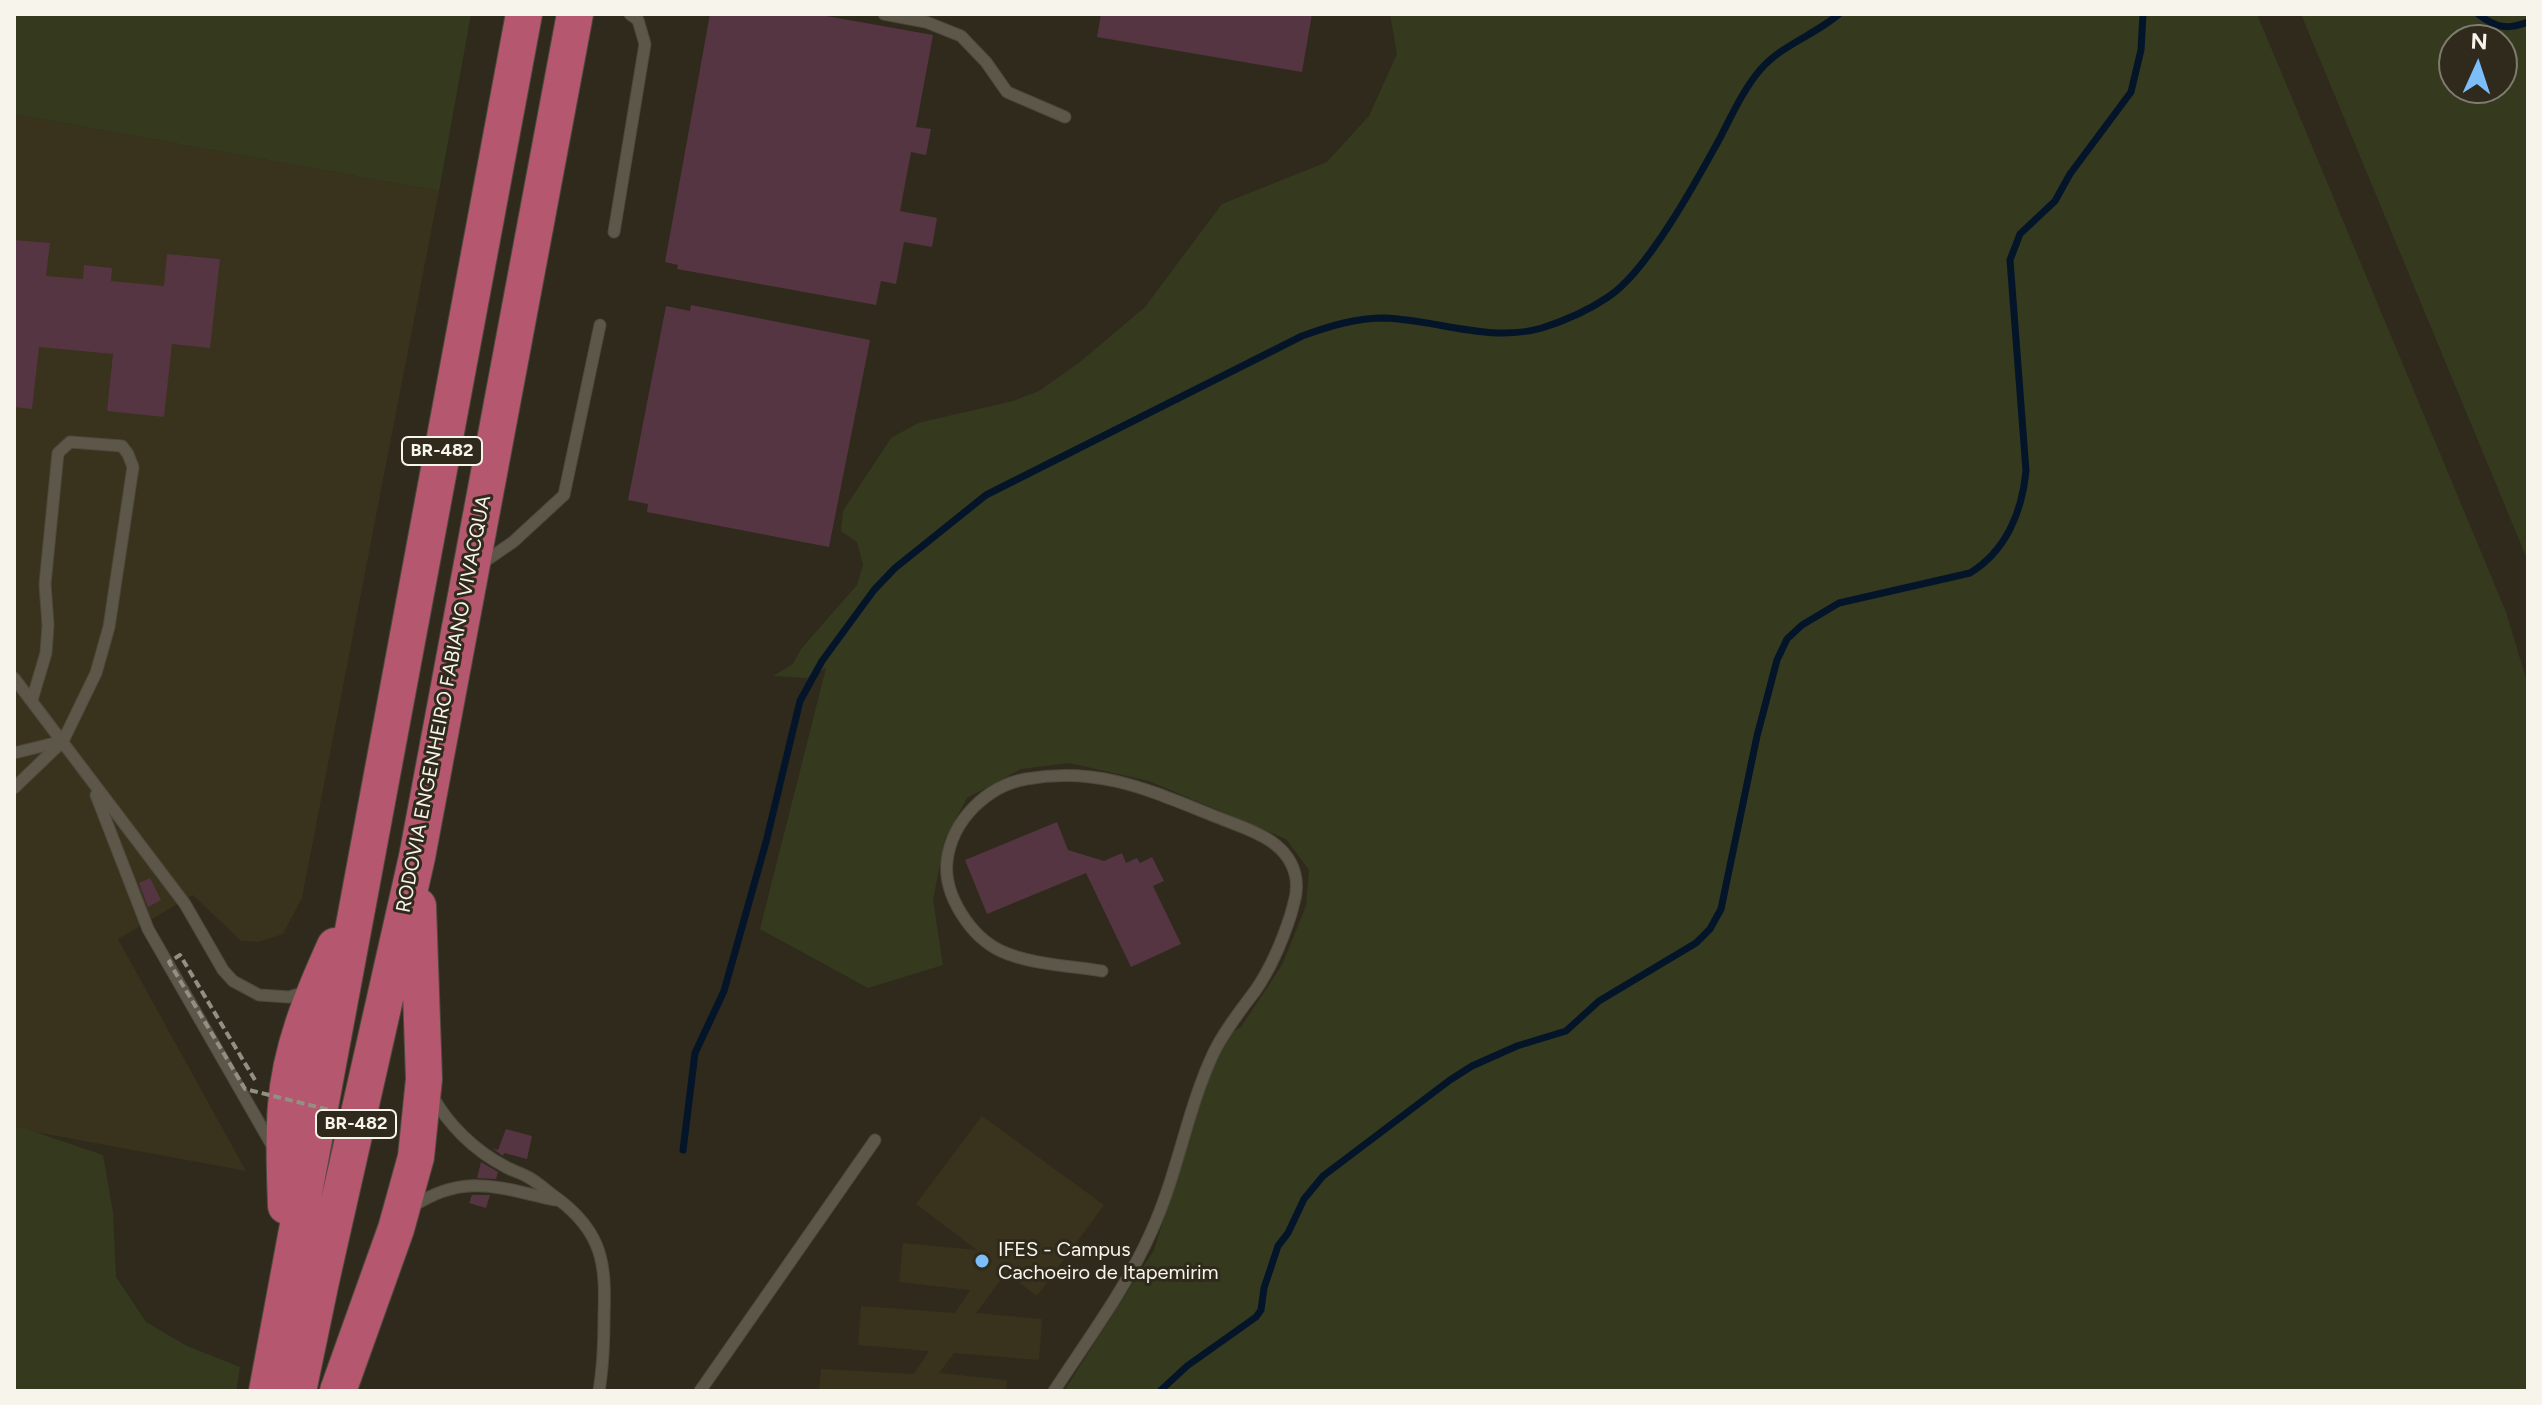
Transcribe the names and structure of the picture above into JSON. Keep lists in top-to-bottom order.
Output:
{
  "streets": {
    "highway": ["BR-482", "RODOVIA ENGENHEIRO FABIANO VIVACQUA"]
  },
  "places": ["IFES - Campus Cachoeiro de Itapemirim"],
  "north": "top"
}
